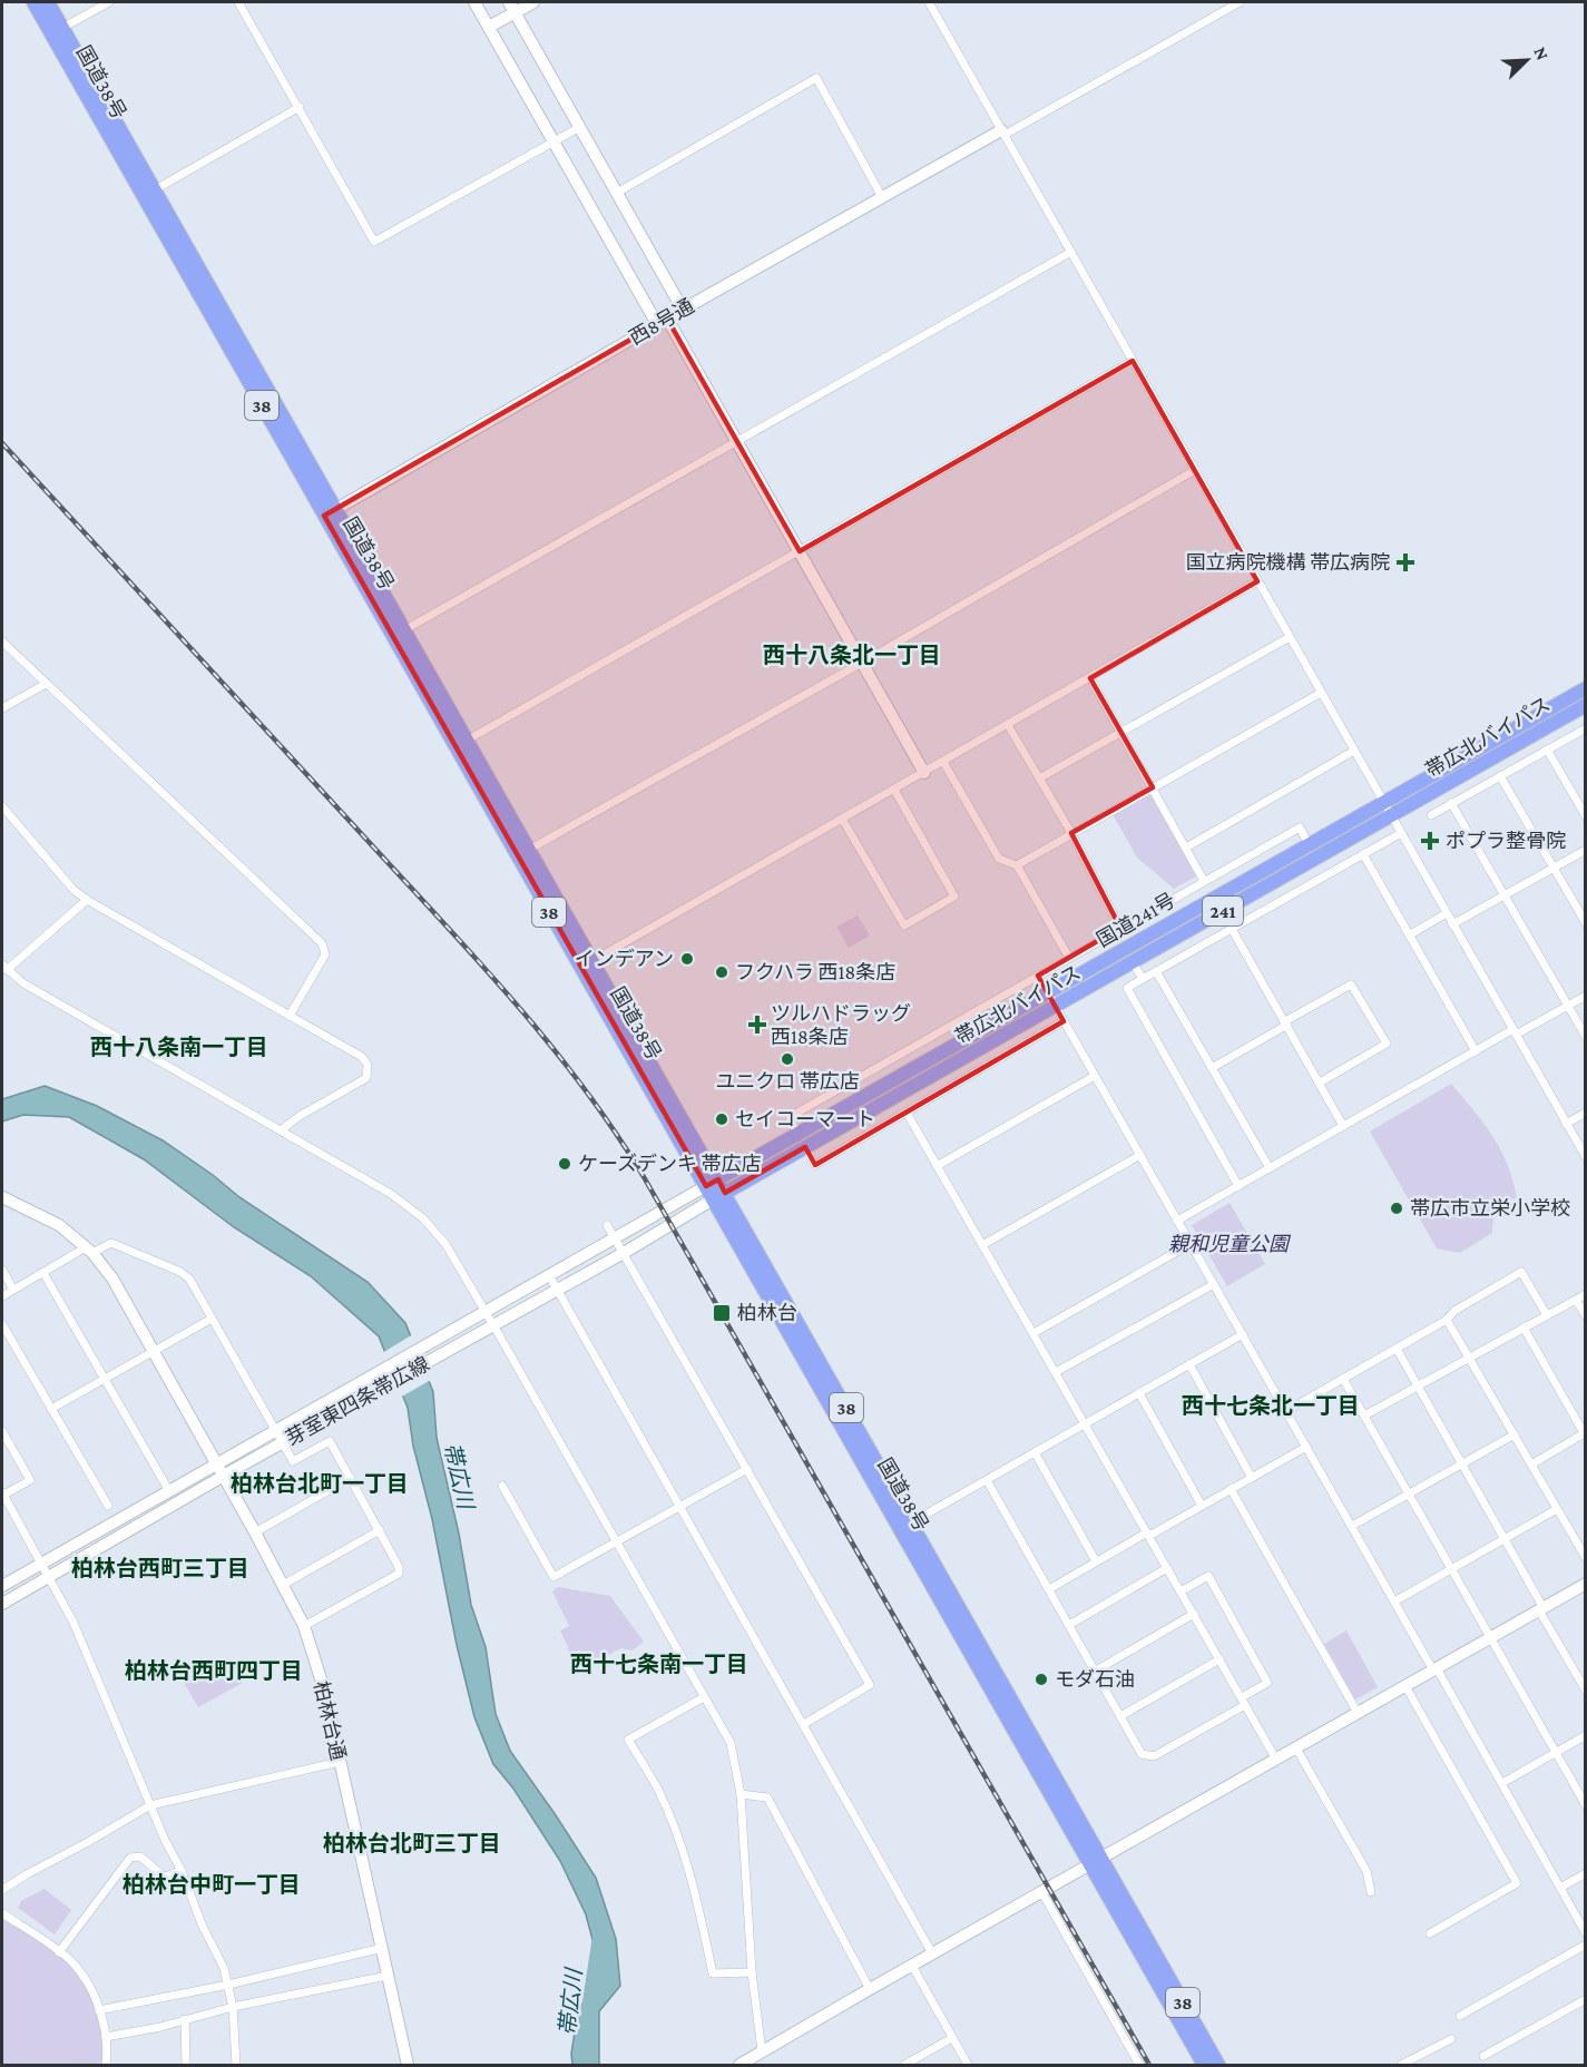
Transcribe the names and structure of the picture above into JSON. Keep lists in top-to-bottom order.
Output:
{
  "streets": {
    "highway": [
      "国道38号",
      "38",
      "帯広北バイパス",
      "241",
      "国道241号"
    ],
    "street": ["西8号通", "芽室東四条帯広線", "柏林台通"]
  },
  "crossings": [
    ["国道38号", "西8号通"],
    ["国道38号", "帯広北バイパス"],
    ["国道38号", "国道241号"],
    ["国道38号", "芽室東四条帯広線"],
    ["帯広北バイパス", "芽室東四条帯広線"],
    ["国道241号", "芽室東四条帯広線"],
    ["芽室東四条帯広線", "柏林台通"]
  ],
  "districts": [
    "西十八条北一丁目",
    "西十八条南一丁目",
    "西十七条北一丁目",
    "柏林台北町一丁目",
    "柏林台西町三丁目",
    "西十七条南一丁目",
    "柏林台西町四丁目",
    "柏林台北町三丁目",
    "柏林台中町一丁目"
  ],
  "water": ["帯広川"],
  "parks": ["親和児童公園"],
  "places": {
    "health": ["国立病院機構 帯広病院", "ポプラ整骨院", "ツルハドラッグ 西18条店"],
    "other": [
      "インデアン",
      "フクハラ 西18条店",
      "ユニクロ 帯広店",
      "セイコーマート",
      "ケーズデンキ 帯広店",
      "帯広市立栄小学校",
      "モダ石油"
    ],
    "transit": ["柏林台"]
  },
  "north": "top right"
}
